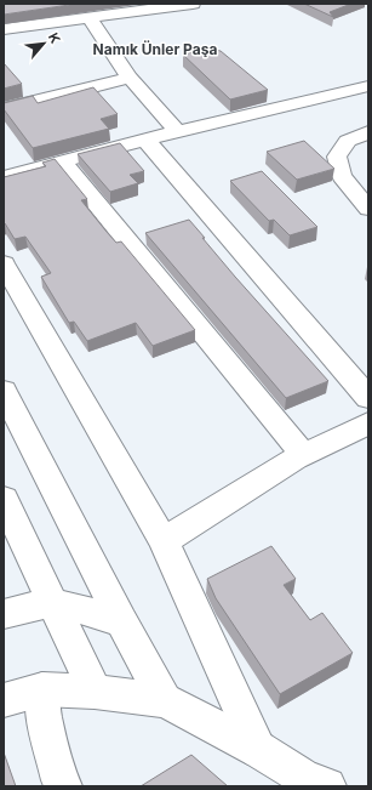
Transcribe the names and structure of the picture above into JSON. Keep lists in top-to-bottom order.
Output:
{
  "districts": ["Namık Ünler Paşa"],
  "north": "top right"
}
